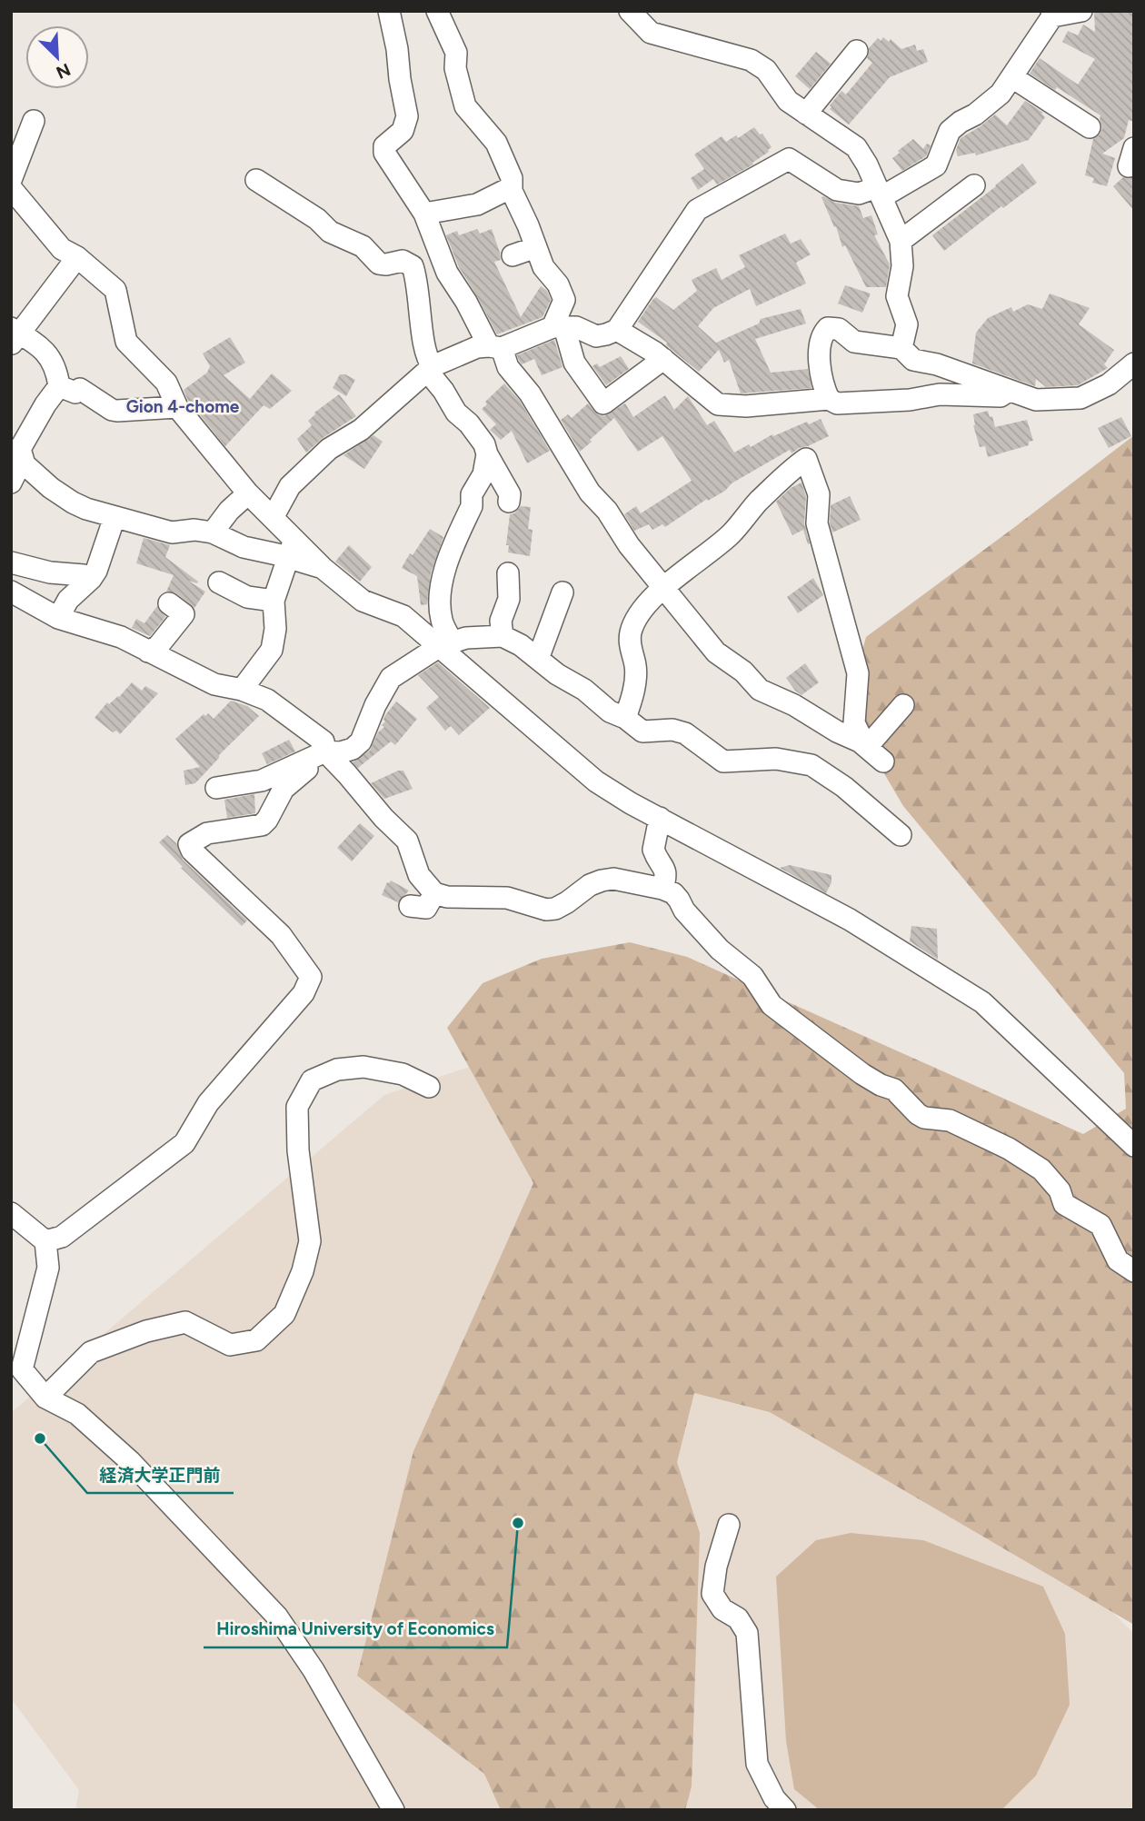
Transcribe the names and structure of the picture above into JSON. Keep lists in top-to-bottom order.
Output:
{
  "districts": ["Gion 4-chome"],
  "places": ["経済大学正門前", "Hiroshima University of Economics"],
  "north": "bottom right"
}
